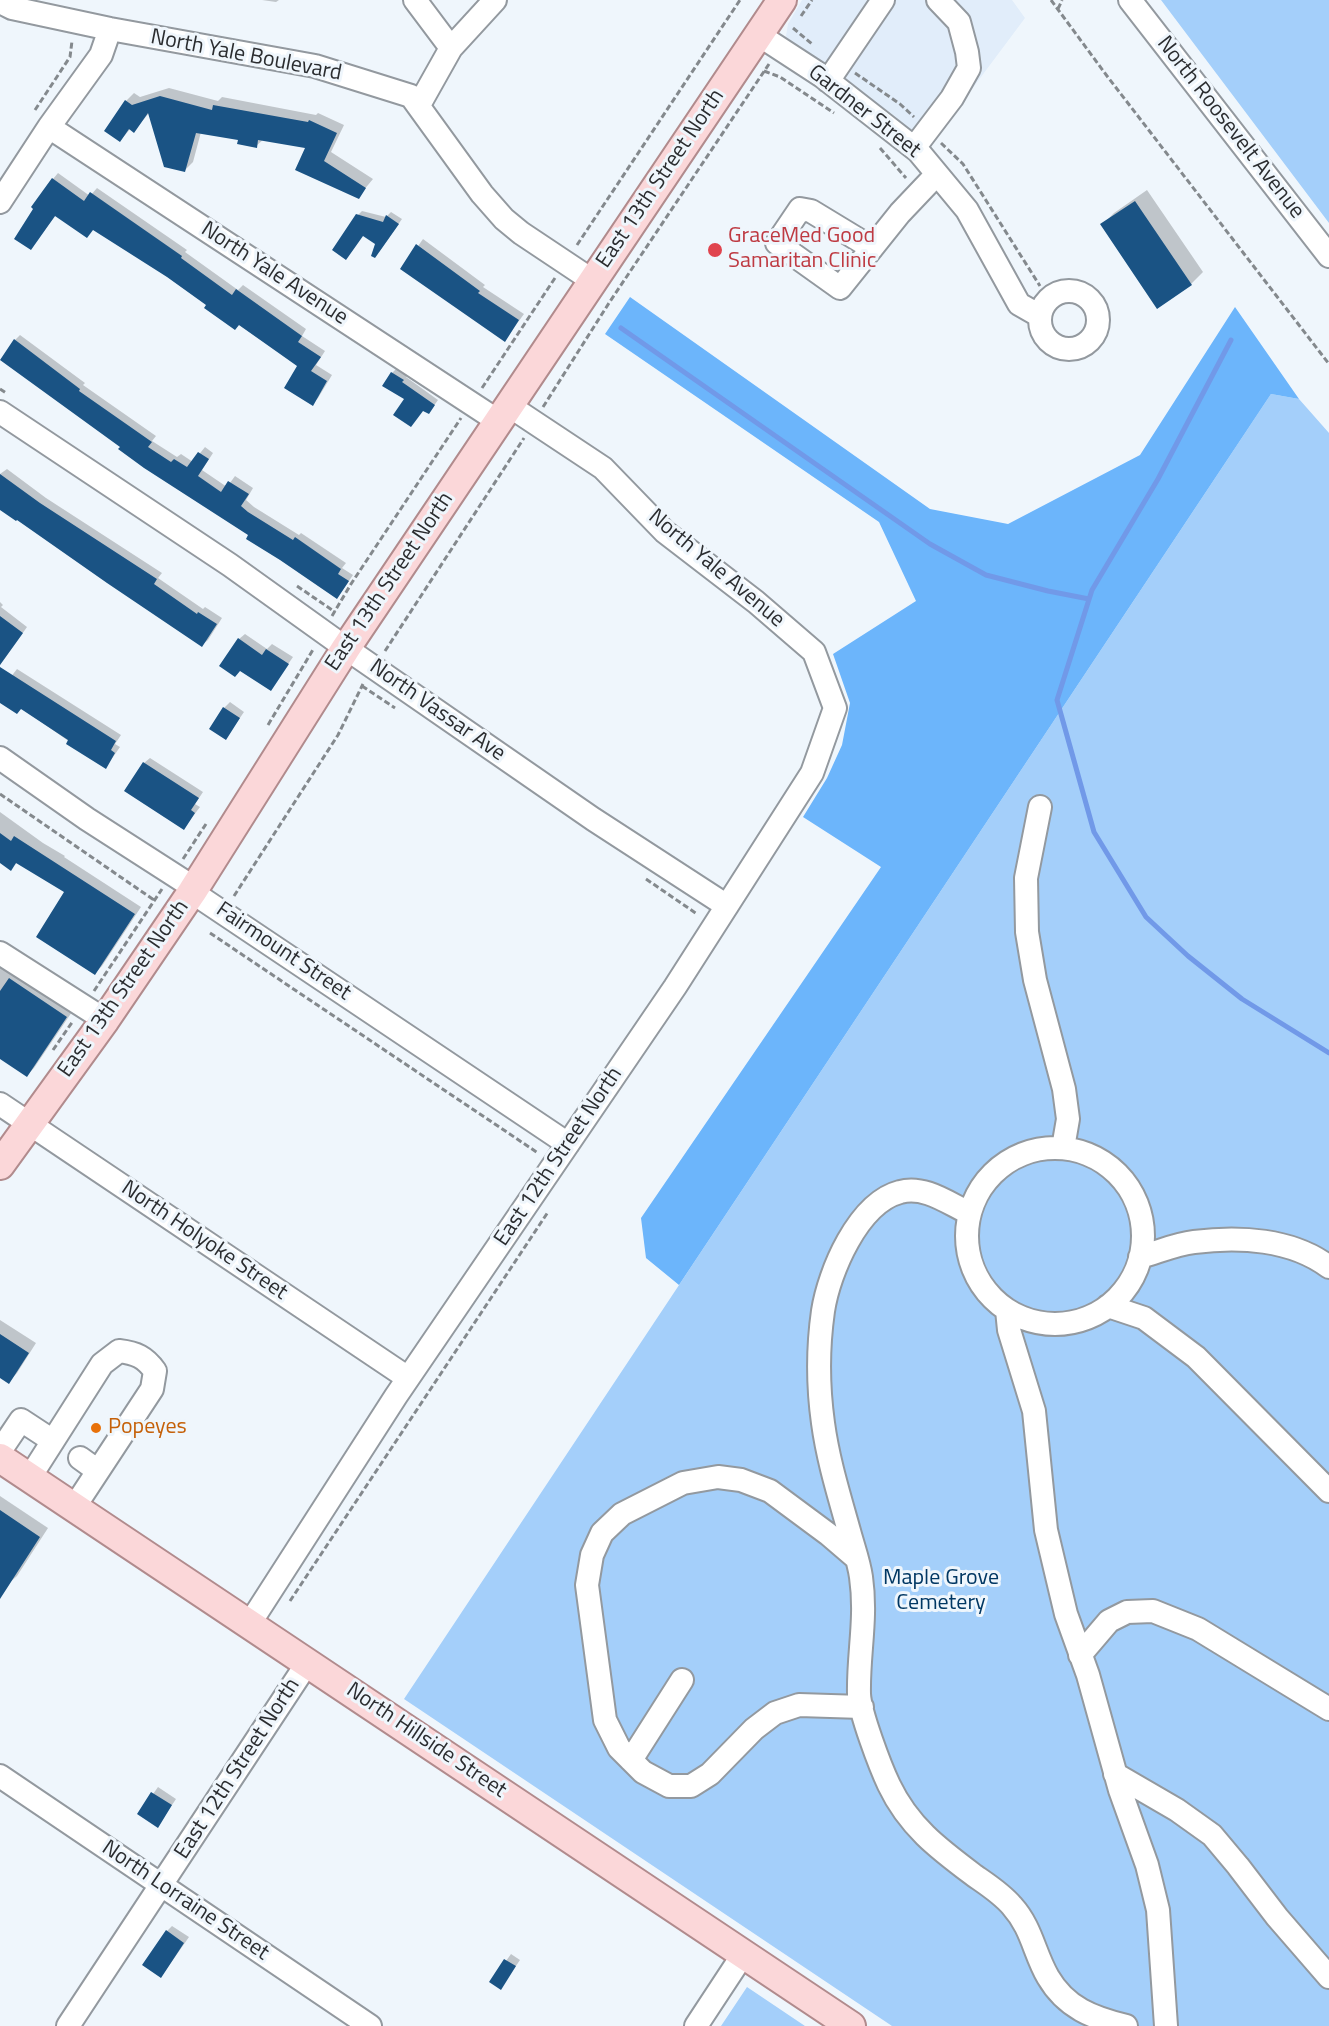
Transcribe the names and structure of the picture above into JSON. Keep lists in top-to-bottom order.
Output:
{
  "streets": {
    "main road": ["East 13th Street North", "North Hillside Street"],
    "street": [
      "North Yale Boulevard",
      "Gardner Street",
      "North Roosevelt Avenue",
      "North Yale Avenue",
      "North Vassar Ave",
      "Fairmount Street",
      "East 12th Street North",
      "North Holyoke Street",
      "North Lorraine Street"
    ]
  },
  "crossings": [
    ["North Yale Boulevard", "East 13th Street North"],
    ["Gardner Street", "East 13th Street North"],
    ["East 13th Street North", "North Yale Avenue"],
    ["East 13th Street North", "North Vassar Ave"],
    ["East 13th Street North", "Fairmount Street"],
    ["East 13th Street North", "North Holyoke Street"],
    ["North Yale Avenue", "East 12th Street North"],
    ["North Vassar Ave", "East 12th Street North"],
    ["Fairmount Street", "East 12th Street North"],
    ["East 12th Street North", "North Holyoke Street"],
    ["East 12th Street North", "North Hillside Street"],
    ["East 12th Street North", "North Lorraine Street"]
  ],
  "parks": ["Maple Grove Cemetery"],
  "places": ["GraceMed Good Samaritan Clinic", "Popeyes"]
}
